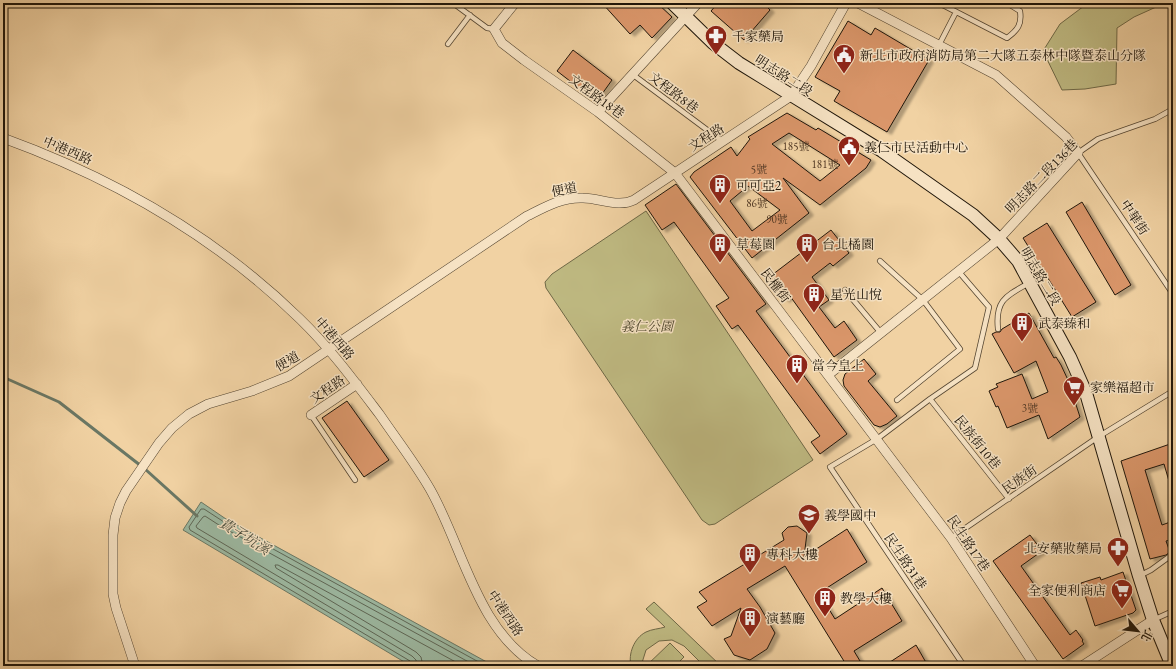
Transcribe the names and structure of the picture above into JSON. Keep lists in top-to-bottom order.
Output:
{
  "streets": {
    "main road": ["明志路二段"],
    "street": [
      "文程路18巷",
      "文程路",
      "中港西路",
      "明志路二段136巷",
      "便道",
      "民權街",
      "民生路17巷"
    ],
    "lane": [
      "文程路8巷",
      "中華街",
      "民族街10巷",
      "民族街",
      "民生路31巷"
    ]
  },
  "crossings": [
    ["明志路二段", "文程路"],
    ["明志路二段", "明志路二段136巷"],
    ["明志路二段", "民族街"],
    ["文程路8巷", "文程路"],
    ["文程路18巷", "文程路"],
    ["文程路18巷", "民權街"],
    ["文程路", "中港西路"],
    ["文程路", "便道"],
    ["文程路", "民權街"],
    ["中港西路", "便道"],
    ["明志路二段136巷", "中華街"],
    ["民權街", "民生路17巷"],
    ["民權街", "民生路31巷"],
    ["民族街10巷", "民族街"],
    ["民族街", "民生路17巷"],
    ["民生路17巷", "民生路31巷"]
  ],
  "water": ["貴子坑溪"],
  "parks": ["義仁公園"],
  "places": {
    "pharmacy": ["千家藥局", "北安藥妝藥局"],
    "public building": ["新北市政府消防局第二大隊五泰林中隊暨泰山分隊", "義仁市民活動中心"],
    "building": [
      "可可亞2",
      "草莓園",
      "台北橘園",
      "星光山悅",
      "武泰臻和",
      "當今皇上",
      "專科大樓",
      "教學大樓",
      "演藝廳"
    ],
    "supermarket": ["家樂福超市", "全家便利商店"],
    "school or university": ["義學國中"]
  },
  "house_numbers": [
    "185號",
    "181號",
    "5號",
    "86號",
    "90號",
    "3號"
  ],
  "north": "bottom right"
}
